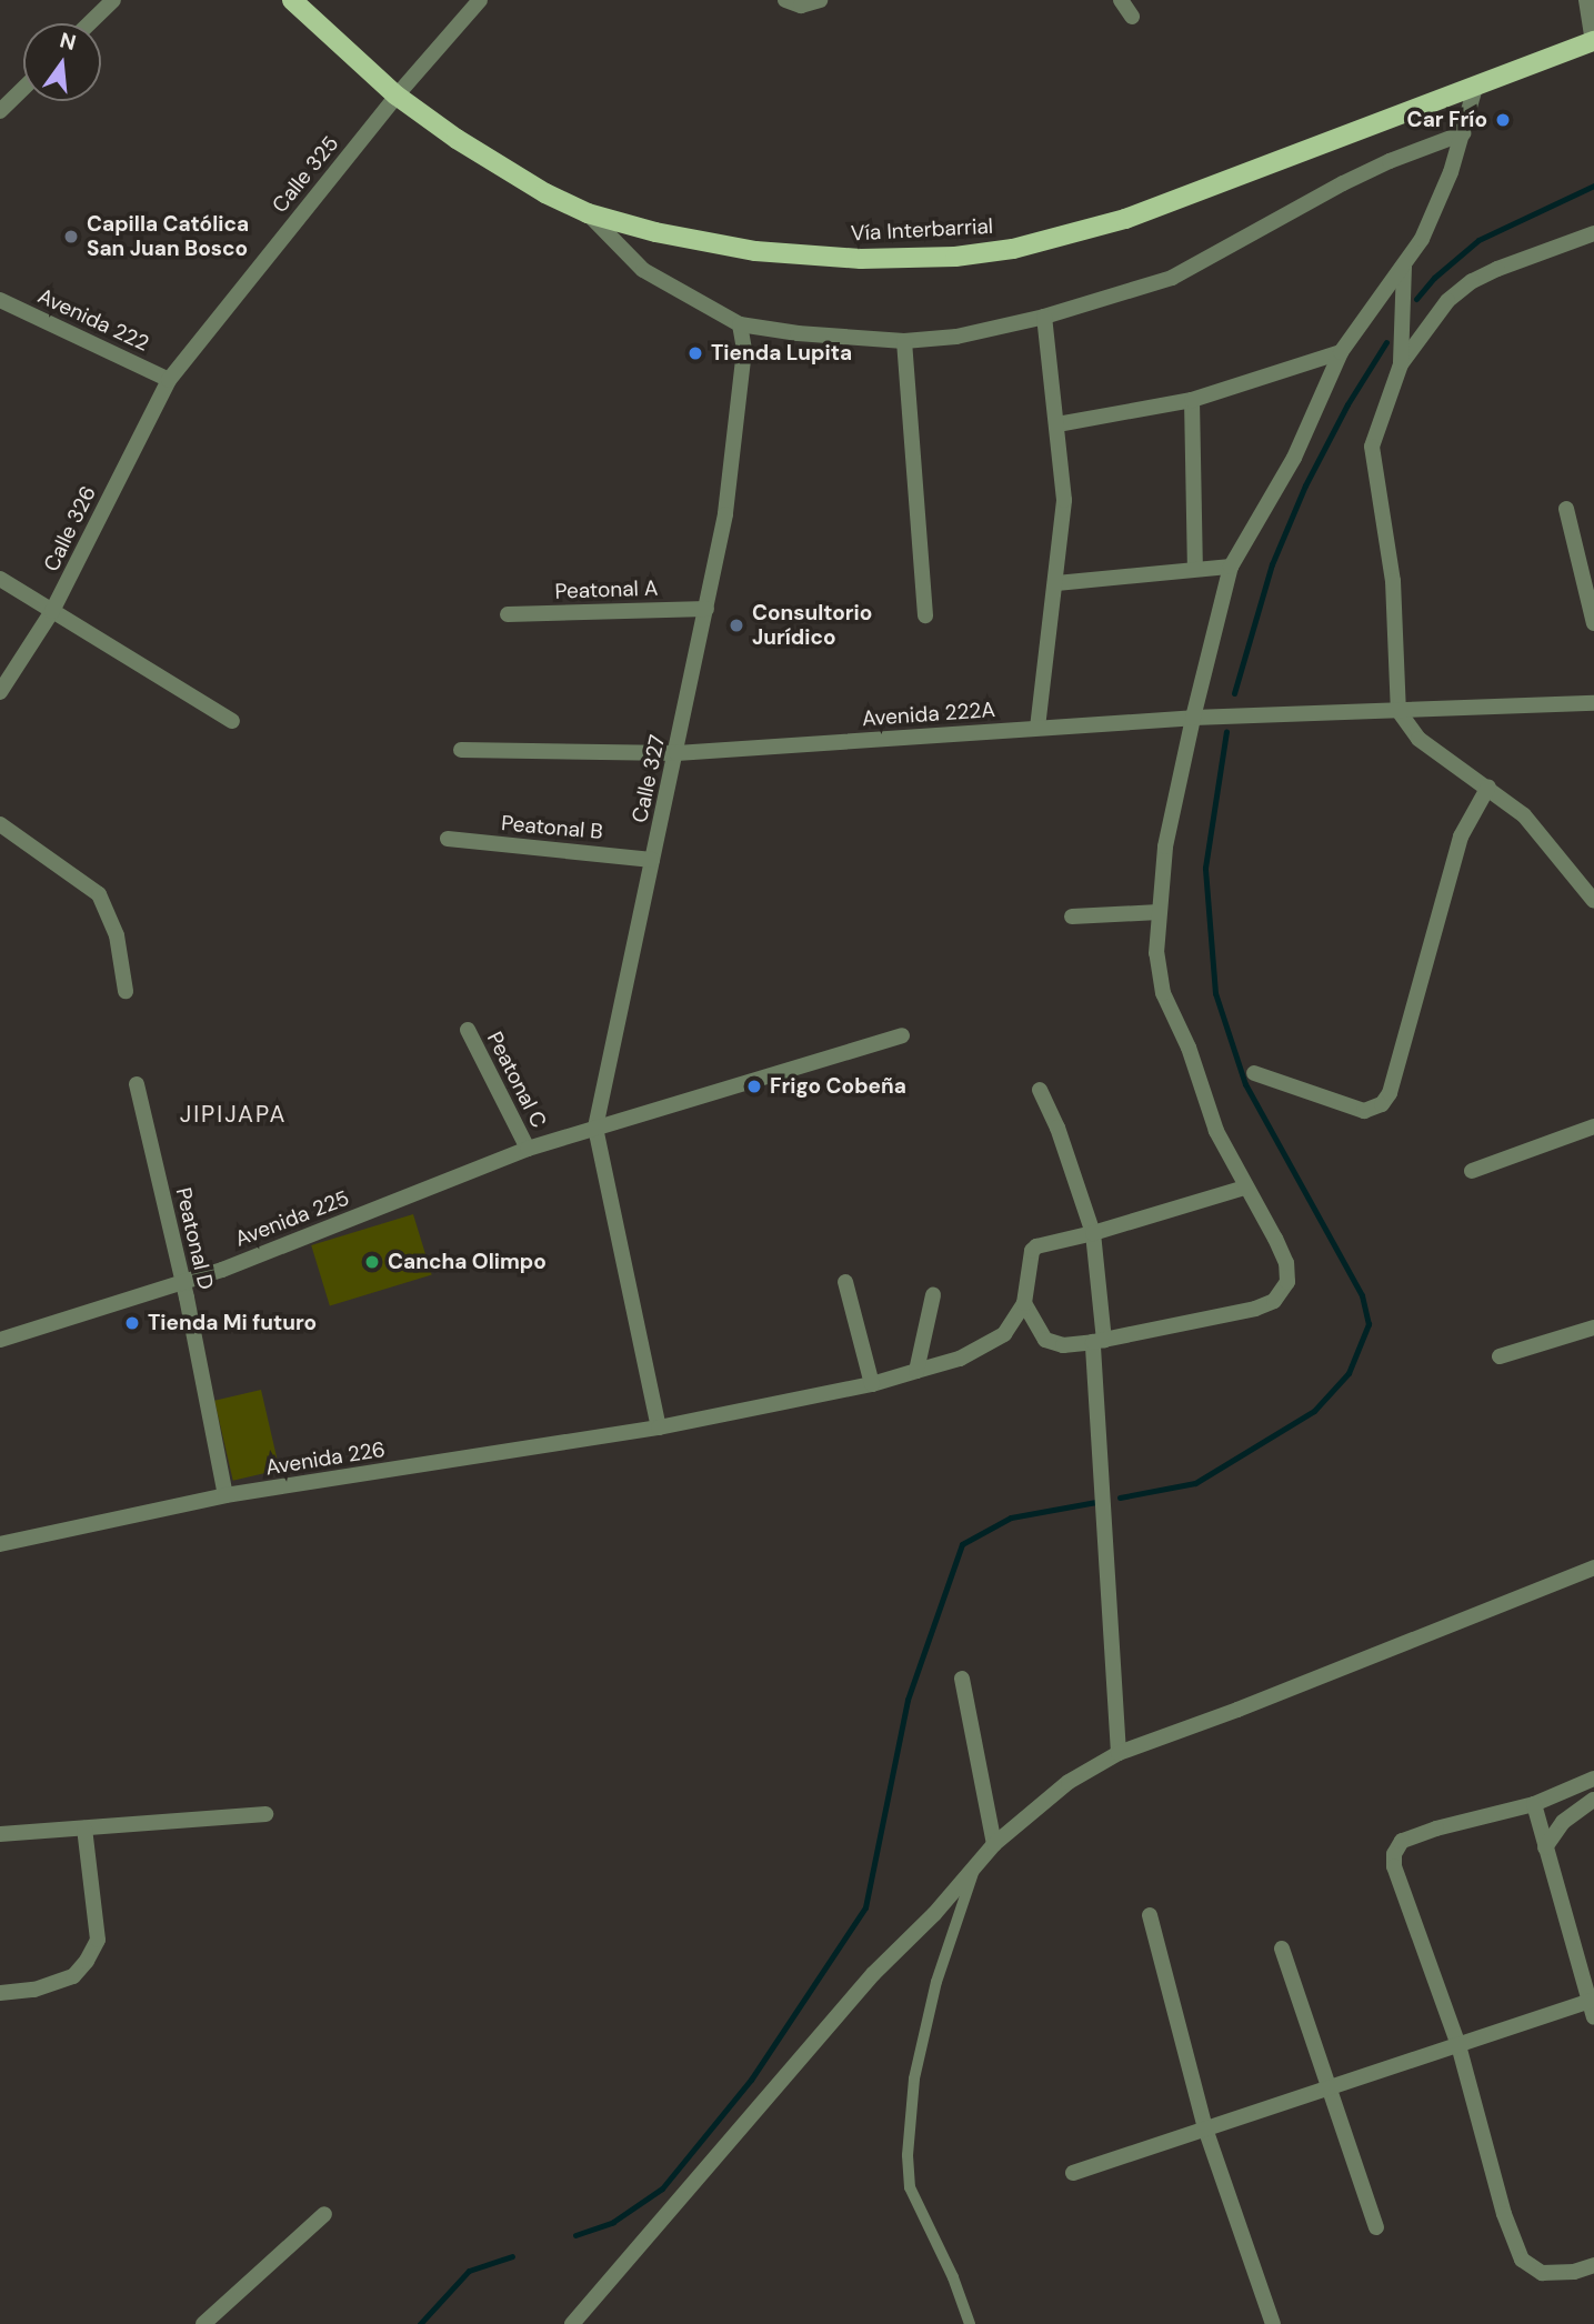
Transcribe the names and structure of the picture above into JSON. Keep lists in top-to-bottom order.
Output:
{
  "streets": {
    "main road": ["Vía Interbarrial"],
    "street": [
      "Calle 325",
      "Avenida 222",
      "Calle 326",
      "Peatonal A",
      "Avenida 222A",
      "Calle 327",
      "Peatonal B",
      "Peatonal C",
      "Avenida 225",
      "Peatonal D",
      "Avenida 226"
    ]
  },
  "crossings": [
    ["Calle 325", "Vía Interbarrial"],
    ["Calle 325", "Avenida 222"],
    ["Calle 325", "Calle 326"],
    ["Avenida 222", "Calle 326"],
    ["Peatonal A", "Calle 327"],
    ["Avenida 222A", "Calle 327"],
    ["Calle 327", "Peatonal B"],
    ["Calle 327", "Avenida 225"],
    ["Calle 327", "Avenida 226"],
    ["Peatonal C", "Avenida 225"],
    ["Avenida 225", "Peatonal D"],
    ["Peatonal D", "Avenida 226"]
  ],
  "districts": ["JIPIJAPA"],
  "places": [
    "Car Frío",
    "Capilla Católica San Juan Bosco",
    "Tienda Lupita",
    "Consultorio Jurídico",
    "Frigo Cobeña",
    "Cancha Olimpo",
    "Tienda Mi futuro"
  ],
  "north": "top"
}
